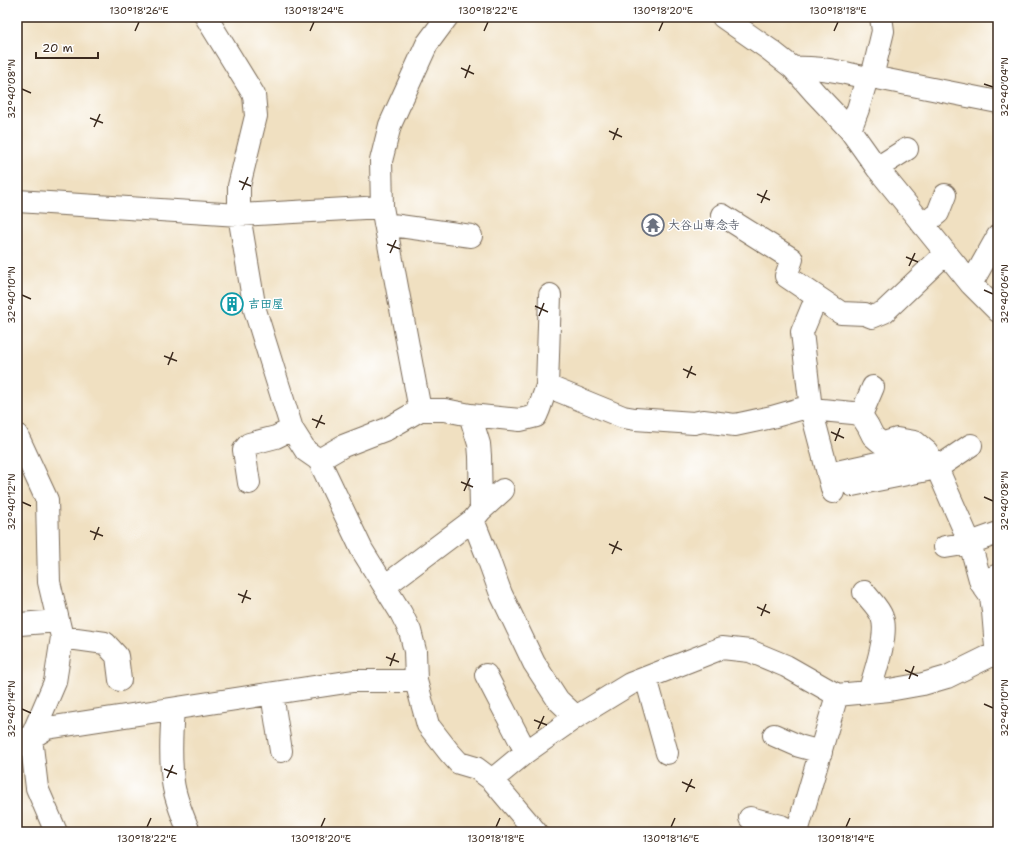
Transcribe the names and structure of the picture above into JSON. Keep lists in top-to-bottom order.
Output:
{
  "places": {
    "temple": ["大谷山専念寺"],
    "building": ["吉田屋"]
  },
  "scale_bar": "20 m",
  "coordinates": [
    "130°18'26\"E",
    "130°18'24\"E",
    "130°18'22\"E",
    "130°18'20\"E",
    "130°18'18\"E",
    "32°40'04\"N",
    "32°40'08\"N",
    "32°40'06\"N",
    "32°40'10\"N",
    "32°40'12\"N",
    "32°40'14\"N",
    "130°18'16\"E",
    "130°18'14\"E"
  ]
}
